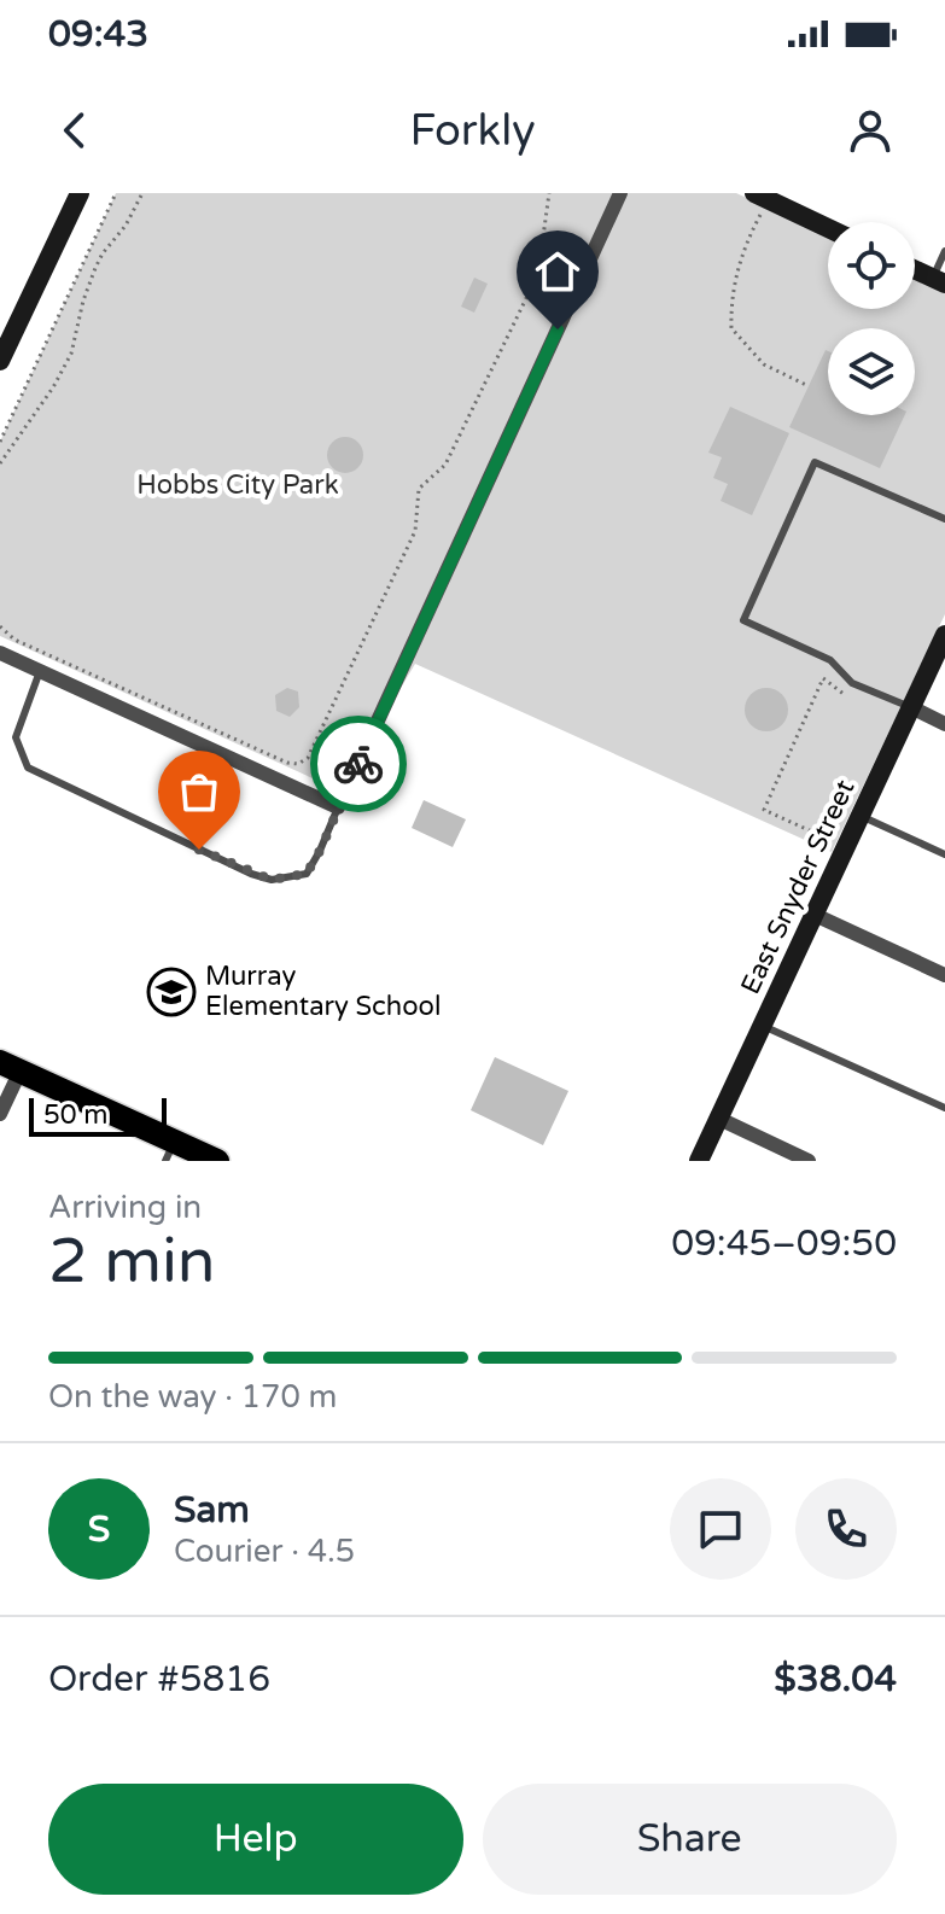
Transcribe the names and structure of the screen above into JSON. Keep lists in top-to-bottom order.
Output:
{
  "streets": {
    "street": ["East Snyder Street"]
  },
  "parks": ["Hobbs City Park"],
  "places": {
    "school or university": ["Murray Elementary School"]
  },
  "scale_bar": "50 m",
  "page": {
    "status": "09:43",
    "header": "Forkly",
    "scale": "50 m",
    "heading": ["2 min", "Arriving in", "09:45–09:50"],
    "panel": [
      "Sam",
      "Courier · 4.5",
      "Order #5816",
      "$38.04"
    ],
    "bar": "On the way · 170 m",
    "round": "S",
    "buttons": ["Help", "Share"]
  }
}
